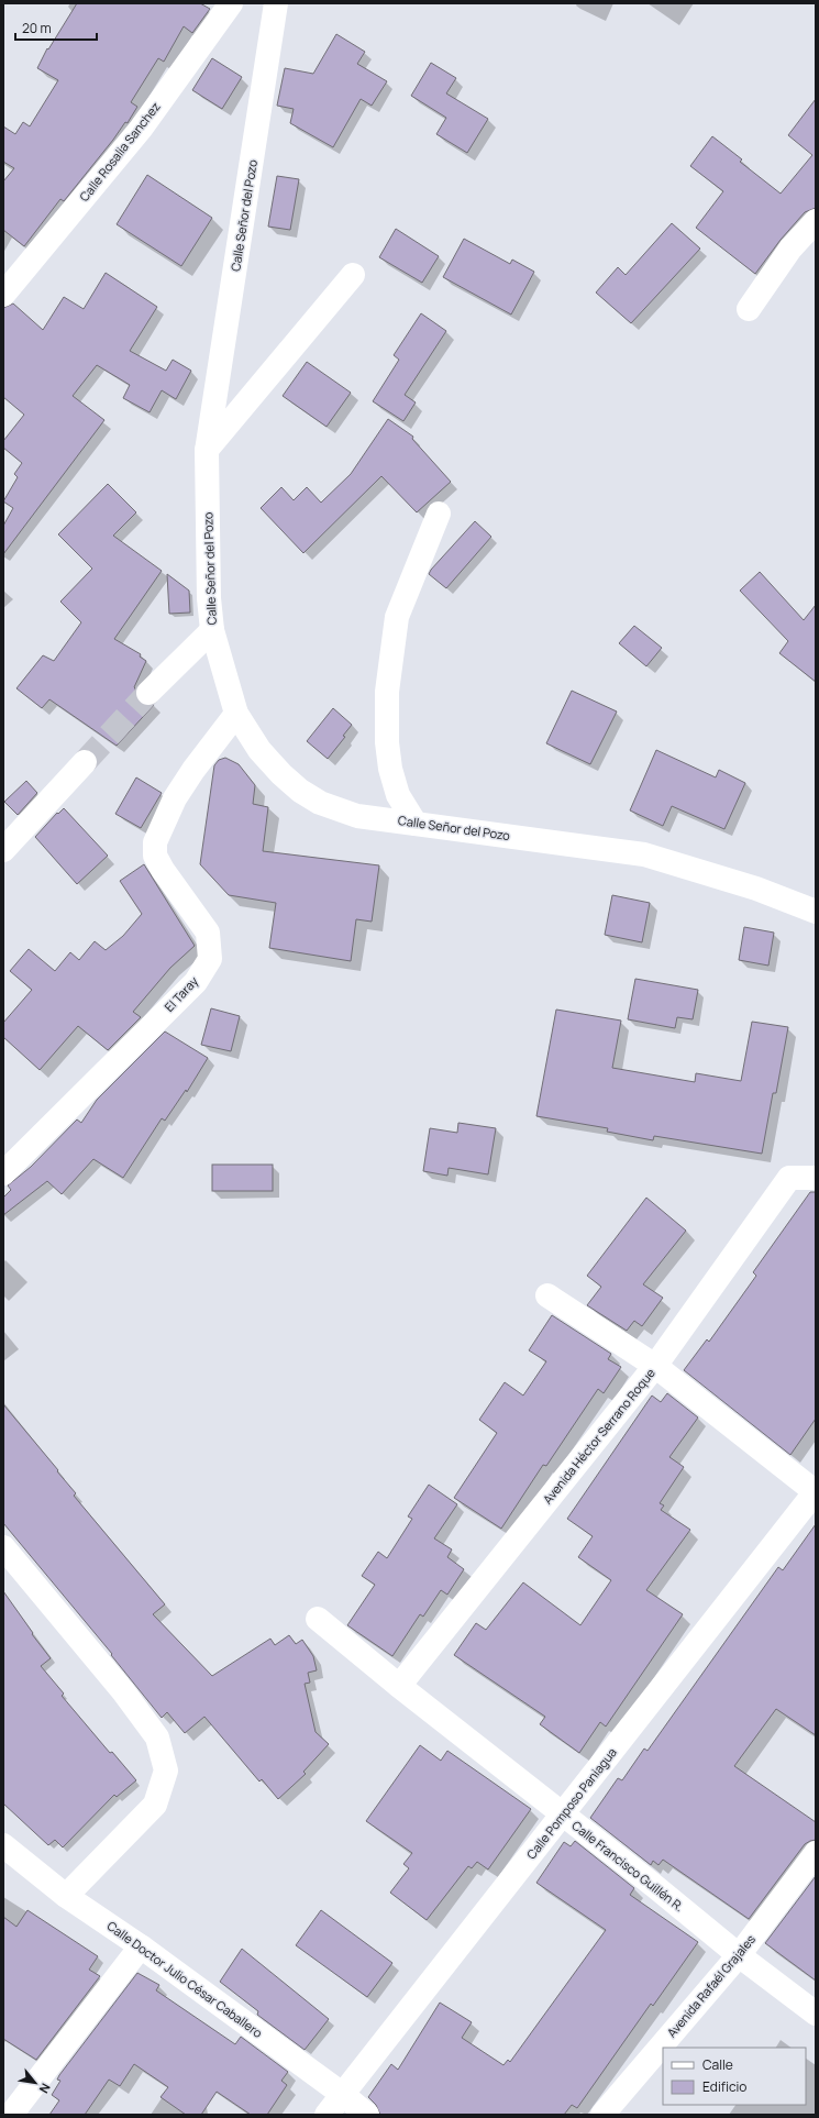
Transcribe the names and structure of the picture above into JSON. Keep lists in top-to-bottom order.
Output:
{
  "streets": {
    "street": [
      "Calle Rosalia Sanchez",
      "Calle Señor del Pozo",
      "El Taray",
      "Avenida Héctor Serrano Roque",
      "Calle Pomposo Paniagua",
      "Calle Francisco Guillén R.",
      "Calle Doctor Julio César Caballero",
      "Avenida Rafaél Grajales"
    ]
  },
  "crossings": [
    ["Calle Señor del Pozo", "El Taray"],
    ["Avenida Héctor Serrano Roque", "Calle Francisco Guillén R."],
    ["Calle Pomposo Paniagua", "Calle Francisco Guillén R."],
    ["Calle Pomposo Paniagua", "Calle Doctor Julio César Caballero"],
    ["Calle Francisco Guillén R.", "Avenida Rafaél Grajales"]
  ],
  "legend": ["Calle", "Edificio"],
  "scale_bar": "20 m",
  "north": "bottom right"
}
